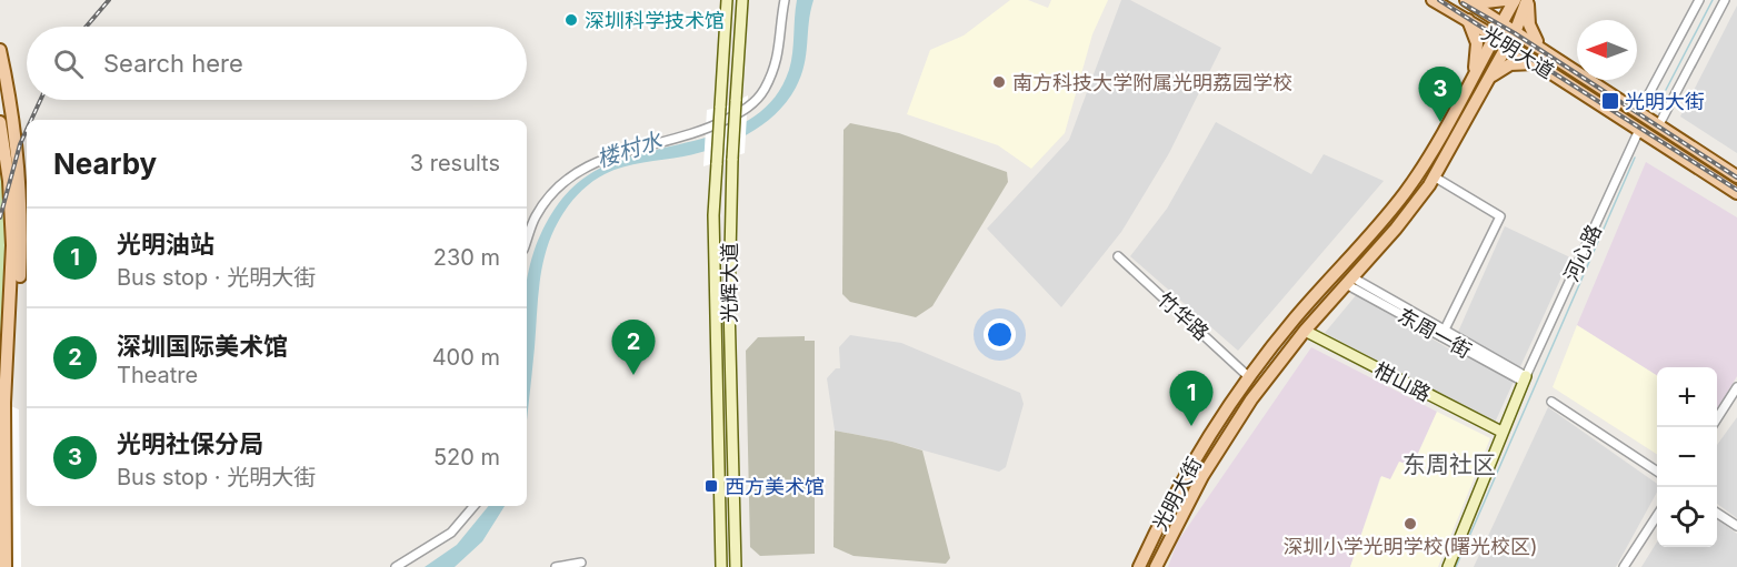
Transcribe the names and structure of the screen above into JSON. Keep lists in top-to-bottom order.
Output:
{
  "streets": {
    "main road": [
      "光明大道",
      "光辉大道",
      "柑山路",
      "光明大街"
    ],
    "street": ["河心路", "竹华路", "东周一街"]
  },
  "crossings": [
    ["光明大道", "河心路"],
    ["光明大道", "光明大街"],
    ["河心路", "东周一街"],
    ["竹华路", "光明大街"],
    ["东周一街", "光明大街"],
    ["柑山路", "光明大街"]
  ],
  "districts": ["东周社区"],
  "water": ["楼村水"],
  "places": {
    "other": ["深圳科学技术馆", "南方科技大学附属光明荔园学校", "深圳小学光明学校(曙光校区)"],
    "transit": ["光明大街", "西方美术馆"]
  },
  "north": "left",
  "page": {
    "search": "Search here",
    "pins": ["3", "2", "1"],
    "heading": ["Nearby", "3 results"],
    "list": [
      {
        "mark": "1",
        "name": "光明油站",
        "note": "Bus stop · 光明大街",
        "value": "230 m"
      },
      {
        "mark": "2",
        "name": "深圳国际美术馆",
        "note": "Theatre",
        "value": "400 m"
      },
      {
        "mark": "3",
        "name": "光明社保分局",
        "note": "Bus stop · 光明大街",
        "value": "520 m"
      }
    ],
    "map_buttons": ["+", "−"]
  }
}
